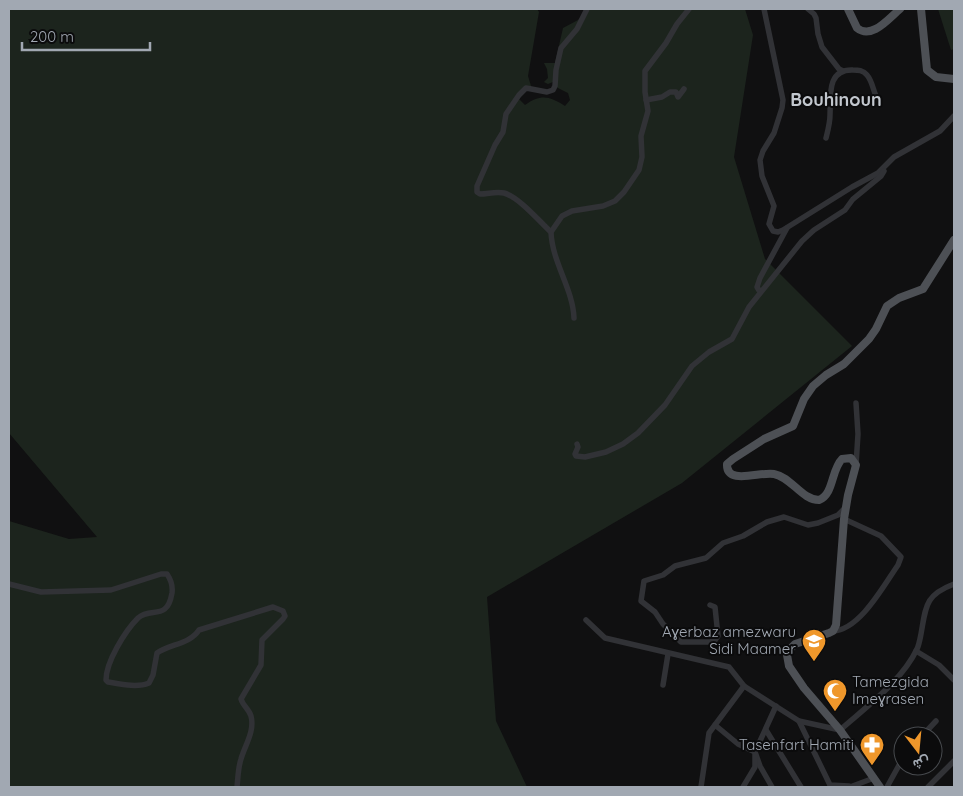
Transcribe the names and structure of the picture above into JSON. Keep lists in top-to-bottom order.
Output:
{
  "districts": ["Bouhinoun"],
  "places": {
    "school or university": ["Aɣerbaz amezwaru Sidi Maamer"],
    "mosque": ["Tamezgida Imeɣrasen"],
    "pharmacy": ["Tasenfart Hamiti"]
  },
  "scale_bar": "200 m",
  "north": "bottom"
}
